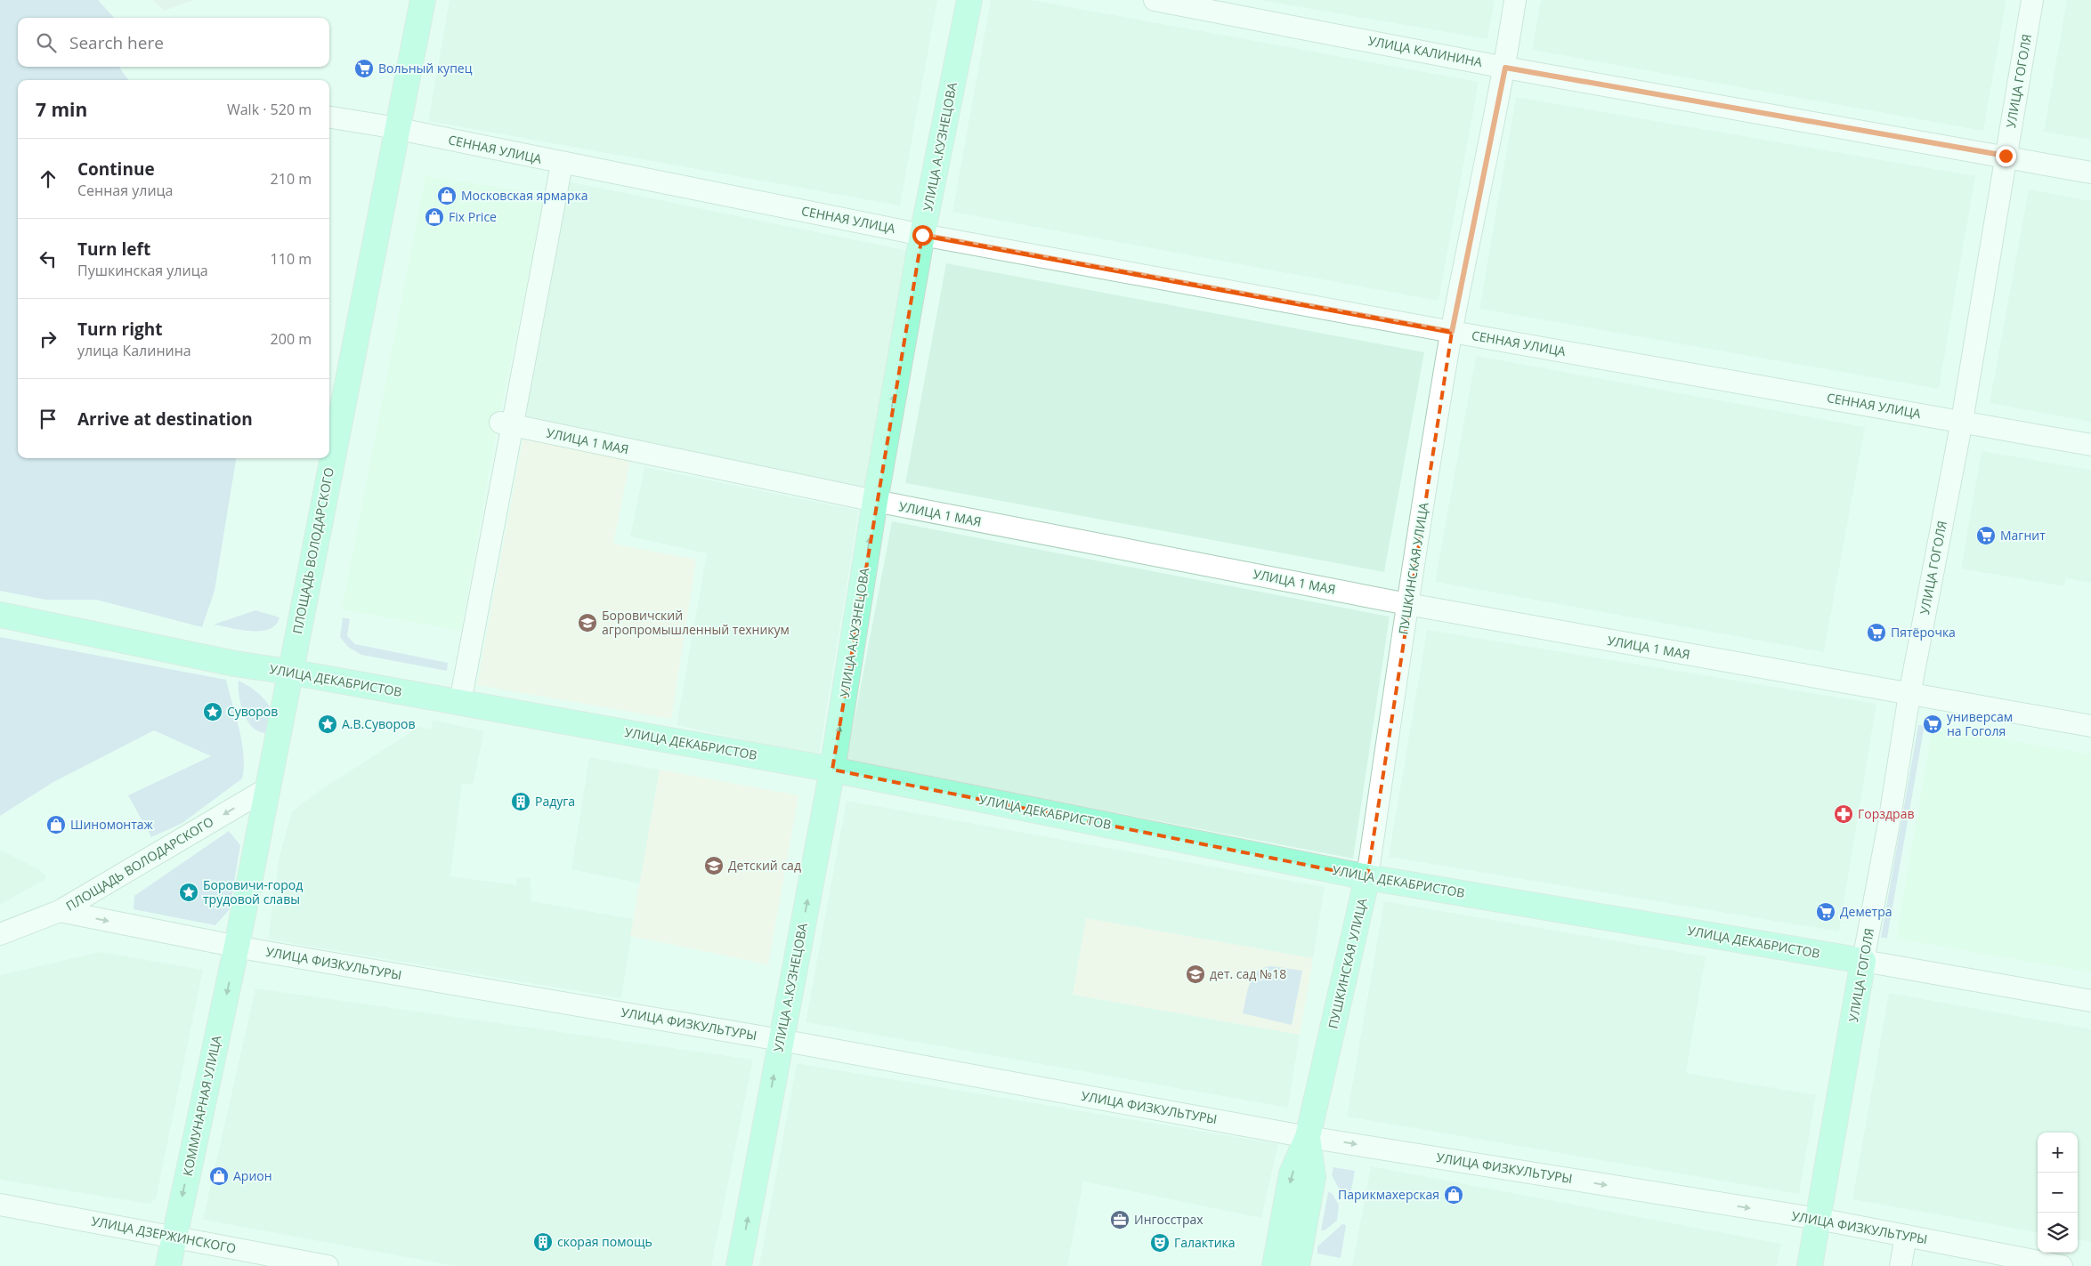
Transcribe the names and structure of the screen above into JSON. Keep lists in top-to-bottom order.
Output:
{
  "streets": {
    "main road": [
      "УЛИЦА ГОГОЛЯ",
      "УЛИЦА А.КУЗНЕЦОВА",
      "ПЛОЩАДЬ ВОЛОДАРСКОГО",
      "ПУШКИНСКАЯ УЛИЦА",
      "УЛИЦА ДЕКАБРИСТОВ",
      "КОММУНАРНАЯ УЛИЦА"
    ],
    "street": [
      "УЛИЦА КАЛИНИНА",
      "СЕННАЯ УЛИЦА",
      "УЛИЦА 1 МАЯ",
      "УЛИЦА ФИЗКУЛЬТУРЫ",
      "УЛИЦА ДЗЕРЖИНСКОГО"
    ]
  },
  "crossings": [
    ["УЛИЦА КАЛИНИНА", "УЛИЦА ГОГОЛЯ"],
    ["УЛИЦА КАЛИНИНА", "ПУШКИНСКАЯ УЛИЦА"],
    ["УЛИЦА ГОГОЛЯ", "СЕННАЯ УЛИЦА"],
    ["УЛИЦА ГОГОЛЯ", "УЛИЦА 1 МАЯ"],
    ["УЛИЦА ГОГОЛЯ", "УЛИЦА ДЕКАБРИСТОВ"],
    ["УЛИЦА ГОГОЛЯ", "УЛИЦА ФИЗКУЛЬТУРЫ"],
    ["УЛИЦА А.КУЗНЕЦОВА", "СЕННАЯ УЛИЦА"],
    ["УЛИЦА А.КУЗНЕЦОВА", "УЛИЦА 1 МАЯ"],
    ["УЛИЦА А.КУЗНЕЦОВА", "УЛИЦА ДЕКАБРИСТОВ"],
    ["УЛИЦА А.КУЗНЕЦОВА", "УЛИЦА ФИЗКУЛЬТУРЫ"],
    ["СЕННАЯ УЛИЦА", "ПЛОЩАДЬ ВОЛОДАРСКОГО"],
    ["СЕННАЯ УЛИЦА", "ПУШКИНСКАЯ УЛИЦА"],
    ["УЛИЦА 1 МАЯ", "ПУШКИНСКАЯ УЛИЦА"],
    ["ПЛОЩАДЬ ВОЛОДАРСКОГО", "УЛИЦА ДЕКАБРИСТОВ"],
    ["ПЛОЩАДЬ ВОЛОДАРСКОГО", "УЛИЦА ФИЗКУЛЬТУРЫ"],
    ["ПЛОЩАДЬ ВОЛОДАРСКОГО", "КОММУНАРНАЯ УЛИЦА"],
    ["ПУШКИНСКАЯ УЛИЦА", "УЛИЦА ДЕКАБРИСТОВ"],
    ["ПУШКИНСКАЯ УЛИЦА", "УЛИЦА ФИЗКУЛЬТУРЫ"],
    ["УЛИЦА ФИЗКУЛЬТУРЫ", "КОММУНАРНАЯ УЛИЦА"],
    ["КОММУНАРНАЯ УЛИЦА", "УЛИЦА ДЗЕРЖИНСКОГО"]
  ],
  "one_way": ["УЛИЦА А.КУЗНЕЦОВА", "КОММУНАРНАЯ УЛИЦА"],
  "places": {
    "supermarket": [
      "Вольный купец",
      "Магнит",
      "Пятёрочка",
      "универсам на Гоголя",
      "Деметра"
    ],
    "shop": [
      "Московская ярмарка",
      "Fix Price",
      "Шиномонтаж",
      "Арион",
      "Парикмахерская"
    ],
    "school or university": ["Боровичский агропромышленный техникум", "Детский сад", "дет. сад №18"],
    "place": ["Суворов", "А.В.Суворов", "Боровичи-город трудовой славы"],
    "building": ["Радуга", "скорая помощь"],
    "pharmacy": ["Горздрав"],
    "office": ["Ингосстрах"],
    "theatre": ["Галактика"]
  },
  "page": {
    "search": "Search here",
    "heading": ["7 min", "Walk · 520 m"],
    "list": [
      ["Continue", "Сенная улица", "210 m"],
      ["Turn left", "Пушкинская улица", "110 m"],
      ["Turn right", "улица Калинина", "200 m"],
      "Arrive at destination"
    ],
    "map_buttons": ["+", "−"]
  }
}
